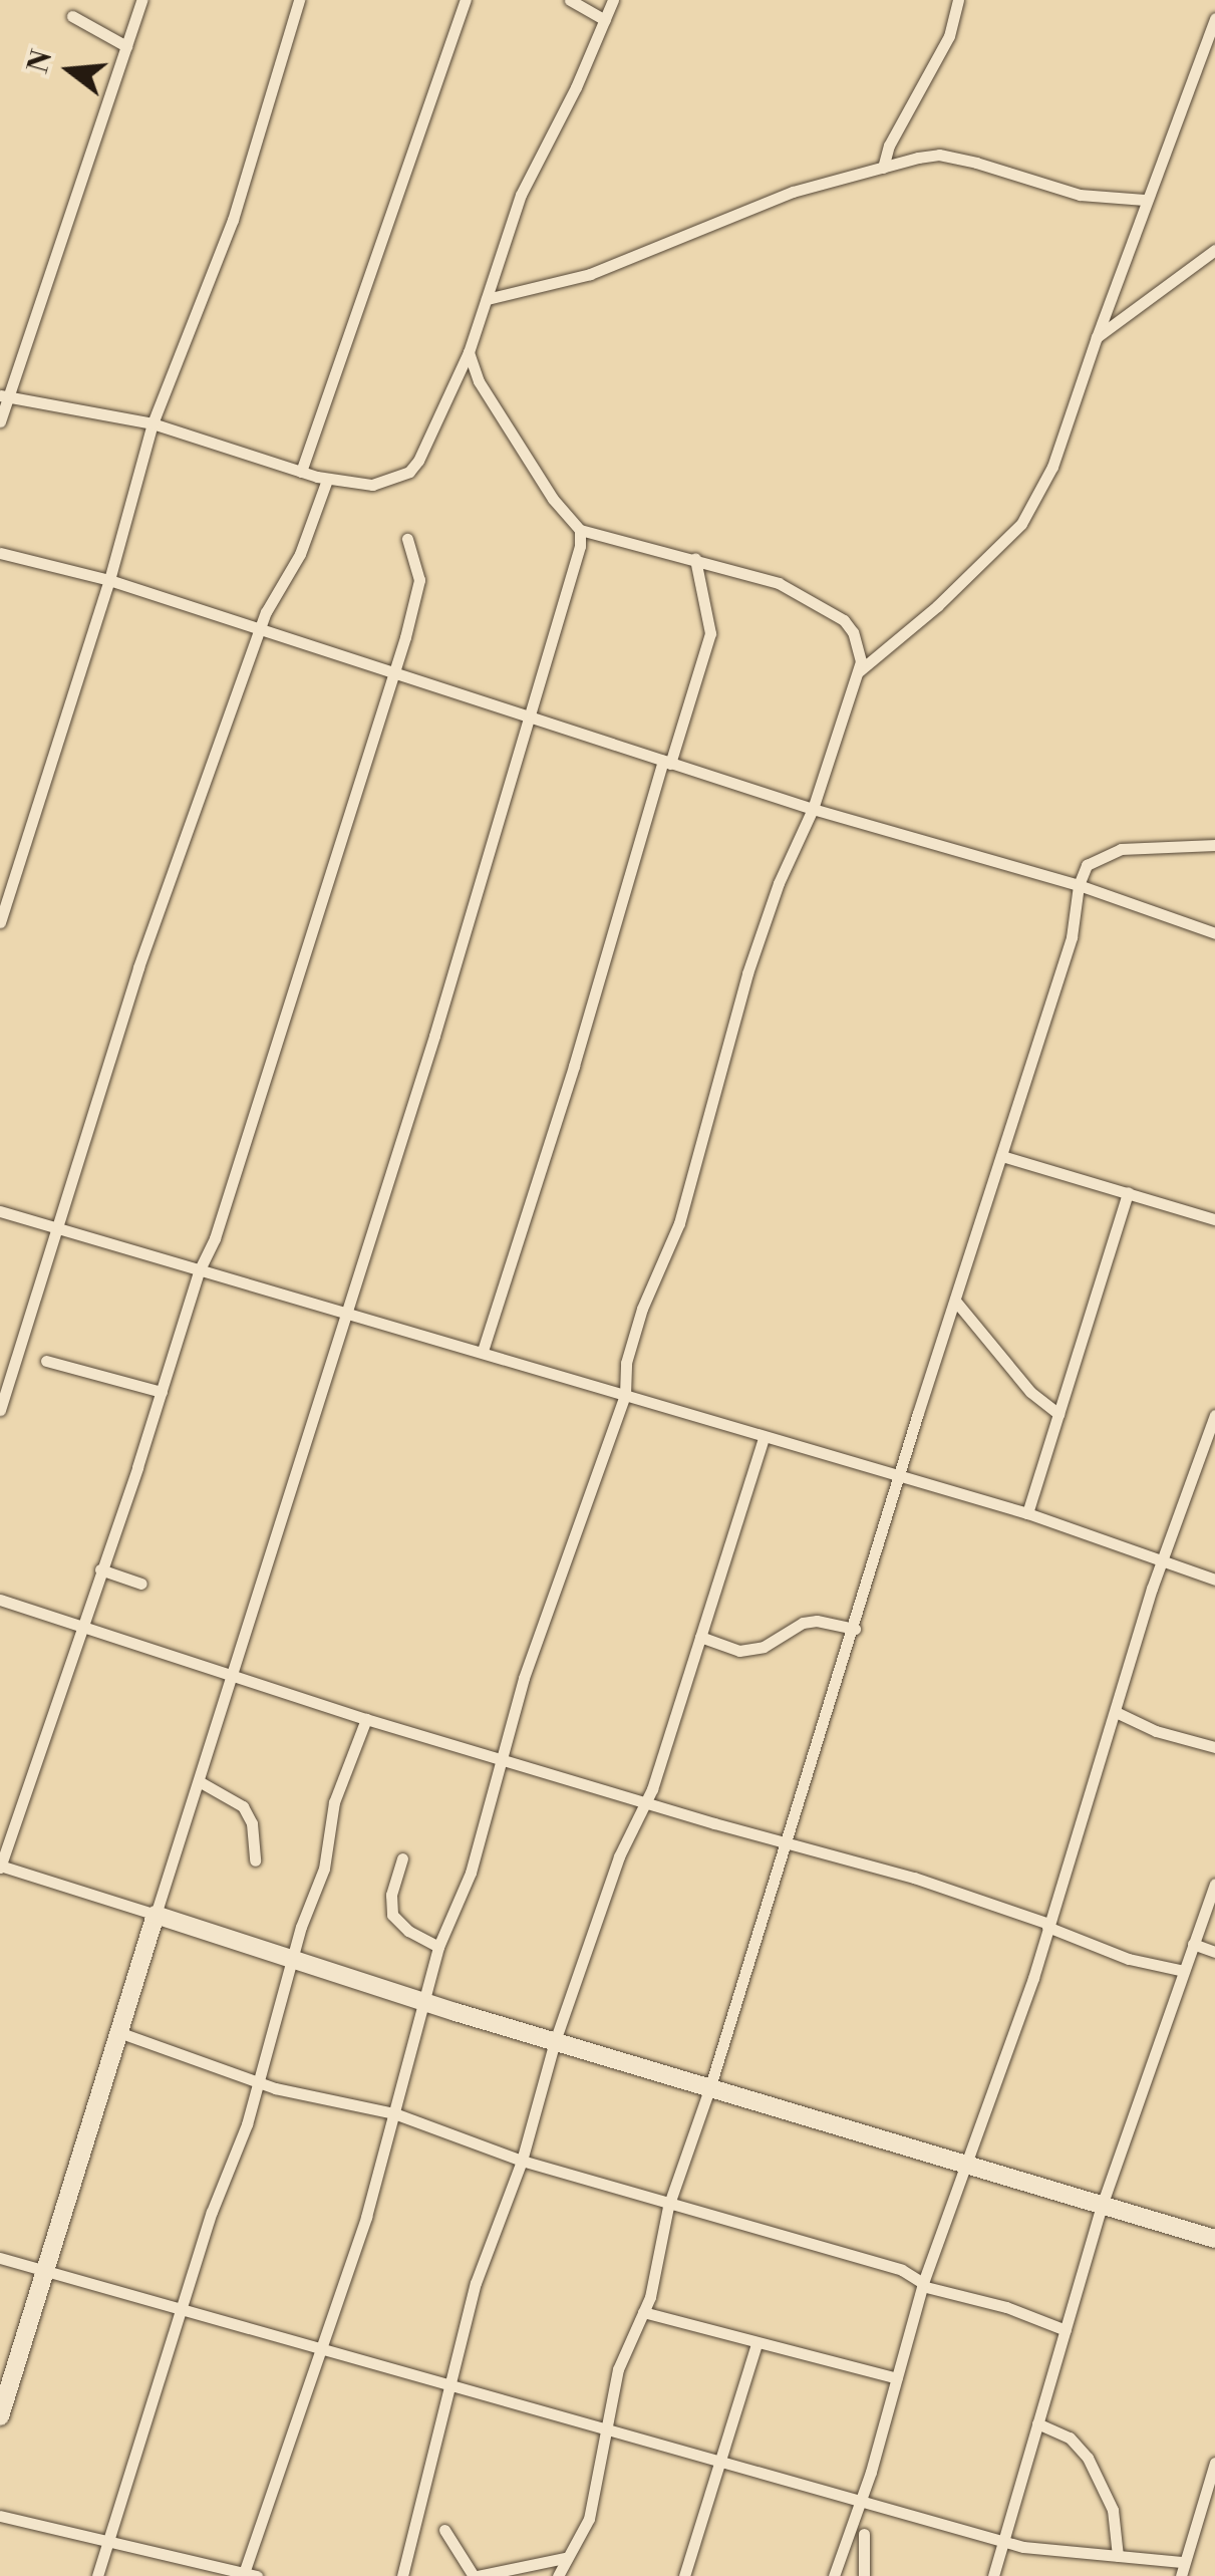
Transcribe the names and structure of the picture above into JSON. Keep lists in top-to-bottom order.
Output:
{
  "north": "left"
}
